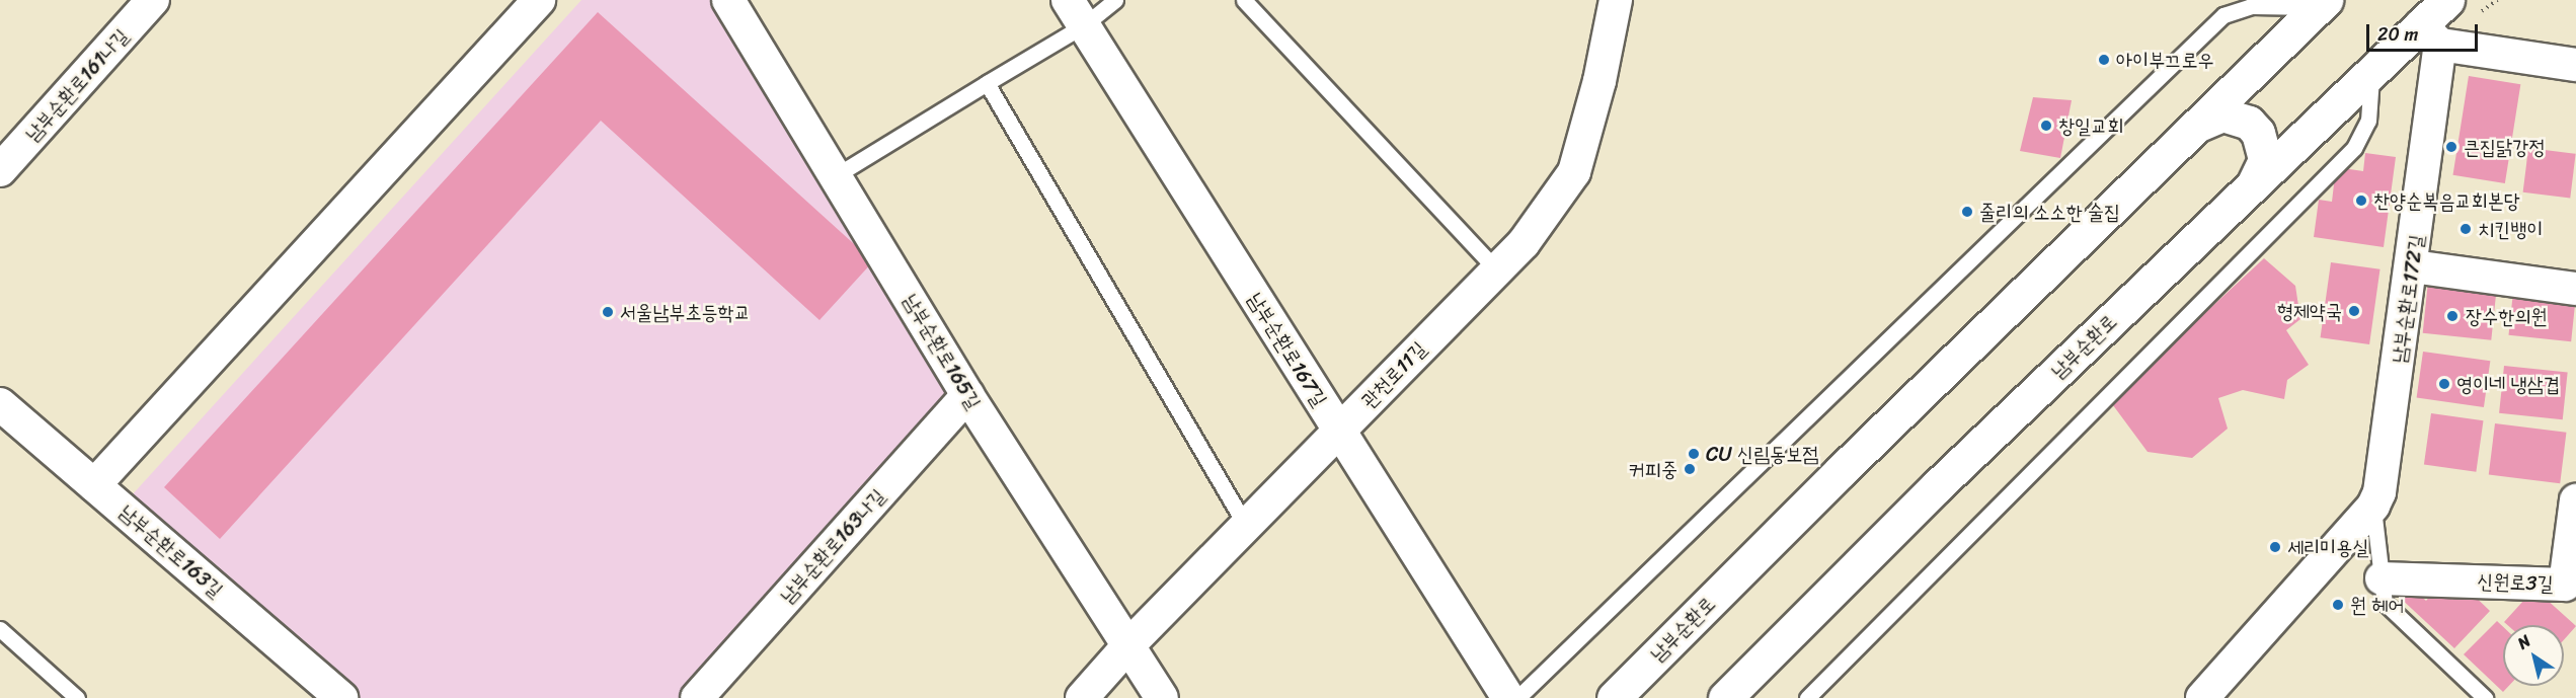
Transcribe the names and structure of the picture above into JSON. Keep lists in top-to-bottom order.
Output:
{
  "streets": {
    "main road": ["남부순환로"],
    "street": [
      "남부순환로161나길",
      "남부순환로172길",
      "남부순환로167길",
      "남부순환로165길",
      "관천로11길",
      "남부순환로163나길",
      "남부순환로163길",
      "신원로3길"
    ]
  },
  "crossings": [
    ["남부순환로172길", "남부순환로"],
    ["남부순환로172길", "신원로3길"],
    ["남부순환로167길", "관천로11길"],
    ["남부순환로165길", "관천로11길"],
    ["남부순환로165길", "남부순환로163나길"]
  ],
  "places": [
    "아이부끄로우",
    "창일교회",
    "큰집닭강정",
    "찬양순복음교회본당",
    "줄리의 소소한 술집",
    "치킨뱅이",
    "형제약국",
    "서울남부초등학교",
    "장수한의원",
    "영이네 냉삼겹",
    "CU 신림동보점",
    "커피중",
    "세리미용실",
    "원 헤어"
  ],
  "scale_bar": "20 m",
  "north": "top left"
}
